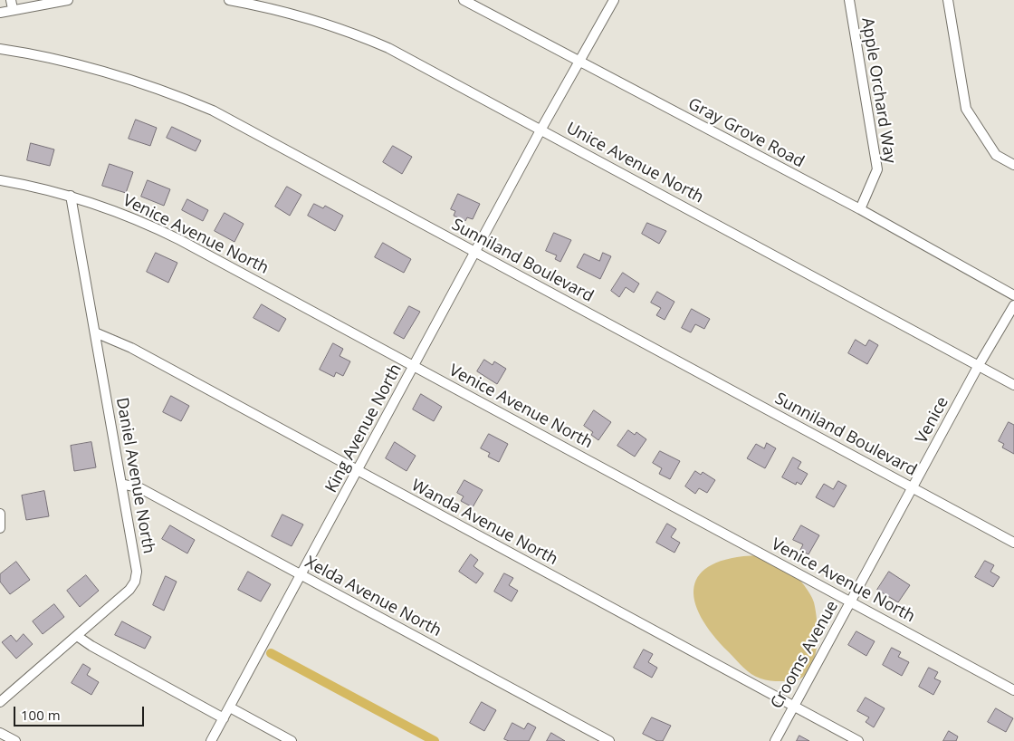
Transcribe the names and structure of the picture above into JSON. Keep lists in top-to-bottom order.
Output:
{
  "streets": {
    "street": [
      "Apple Orchard Way",
      "Gray Grove Road",
      "Unice Avenue North",
      "Venice Avenue North",
      "Sunniland Boulevard",
      "Venice",
      "King Avenue North",
      "Daniel Avenue North",
      "Wanda Avenue North",
      "Xelda Avenue North",
      "Crooms Avenue"
    ]
  },
  "crossings": [
    ["Apple Orchard Way", "Gray Grove Road"],
    ["Gray Grove Road", "King Avenue North"],
    ["Unice Avenue North", "Venice"],
    ["Unice Avenue North", "King Avenue North"],
    ["Venice Avenue North", "King Avenue North"],
    ["Venice Avenue North", "Daniel Avenue North"],
    ["Venice Avenue North", "Crooms Avenue"],
    ["Sunniland Boulevard", "Venice"],
    ["Sunniland Boulevard", "King Avenue North"],
    ["Sunniland Boulevard", "Crooms Avenue"],
    ["Venice", "Crooms Avenue"],
    ["King Avenue North", "Wanda Avenue North"],
    ["King Avenue North", "Xelda Avenue North"],
    ["Daniel Avenue North", "Wanda Avenue North"],
    ["Daniel Avenue North", "Xelda Avenue North"],
    ["Wanda Avenue North", "Crooms Avenue"]
  ],
  "scale_bar": "100 m"
}
